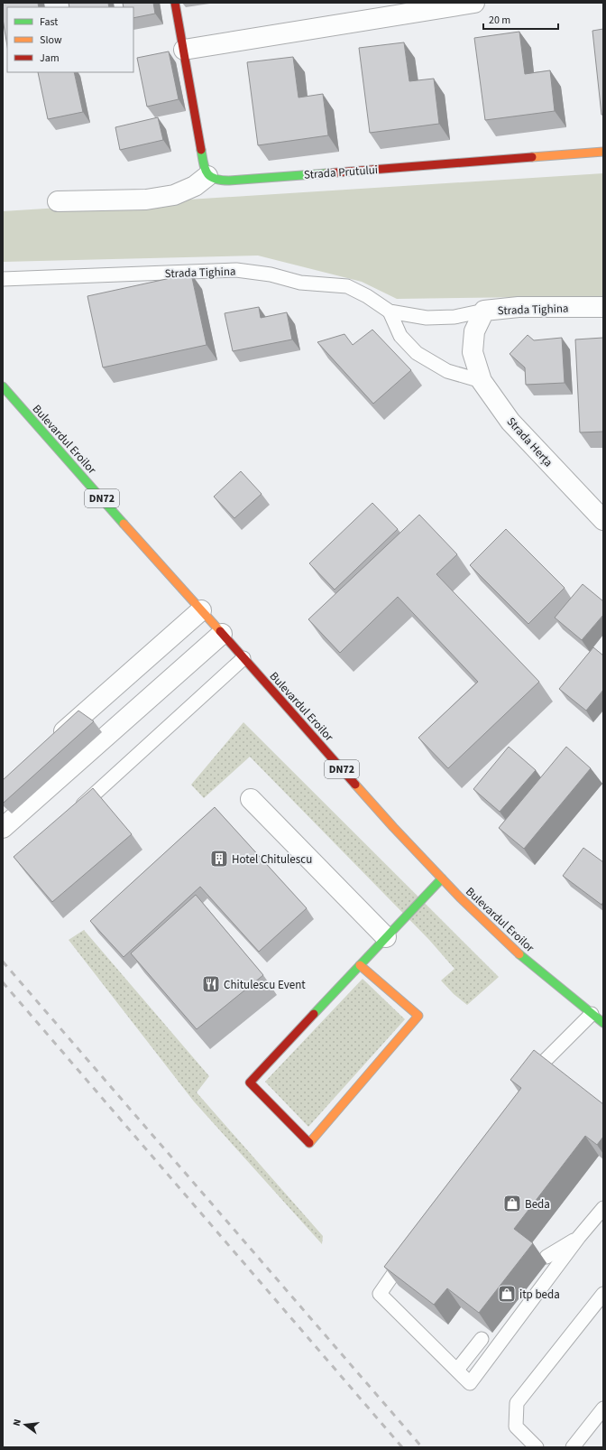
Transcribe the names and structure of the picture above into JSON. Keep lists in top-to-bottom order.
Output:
{
  "streets": {
    "street": [
      "Strada Prutului",
      "Strada Tighina",
      "Bulevardul Eroilor",
      "Strada Herța",
      "DN72"
    ]
  },
  "crossings": [
    ["Strada Tighina", "Strada Herța"]
  ],
  "places": {
    "building": ["Hotel Chitulescu"],
    "restaurant": ["Chitulescu Event"],
    "shop": ["Beda", "itp beda"]
  },
  "legend": ["Fast", "Slow", "Jam"],
  "scale_bar": "20 m",
  "north": "left"
}
